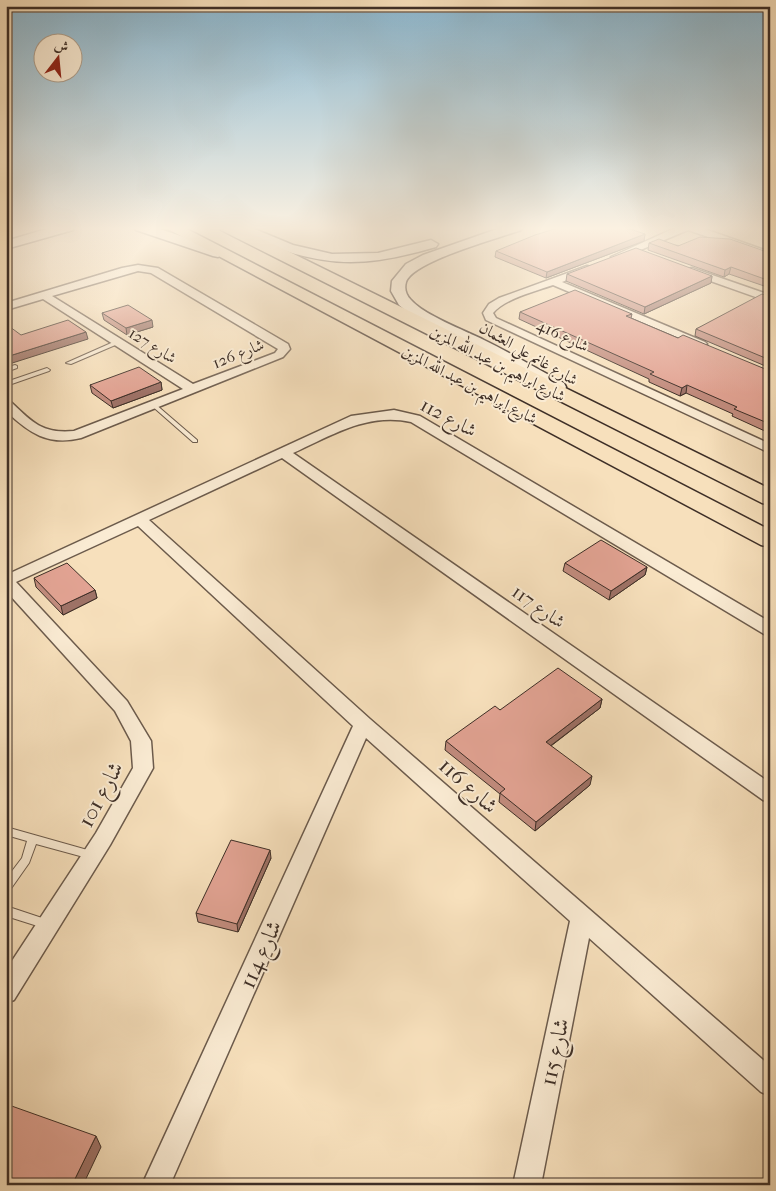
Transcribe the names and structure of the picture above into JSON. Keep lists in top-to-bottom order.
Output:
{
  "streets": {
    "main road": ["شارع ابراهيم بن عبد الله المزين", "شارع إبراهيم بن عبد الله المزين"],
    "street": [
      "شارع 416",
      "شارع 127",
      "شارع 126",
      "شارع غانم علي العثمان",
      "شارع 112",
      "شارع 117",
      "شارع 116",
      "شارع 101",
      "شارع 114",
      "شارع 115"
    ]
  },
  "crossings": [
    ["شارع 127", "شارع 126"],
    ["شارع غانم علي العثمان", "شارع ابراهيم بن عبد الله المزين"],
    ["شارع 112", "شارع 117"],
    ["شارع 112", "شارع 116"],
    ["شارع 112", "شارع 101"],
    ["شارع 116", "شارع 114"],
    ["شارع 116", "شارع 115"]
  ],
  "north": "top"
}
